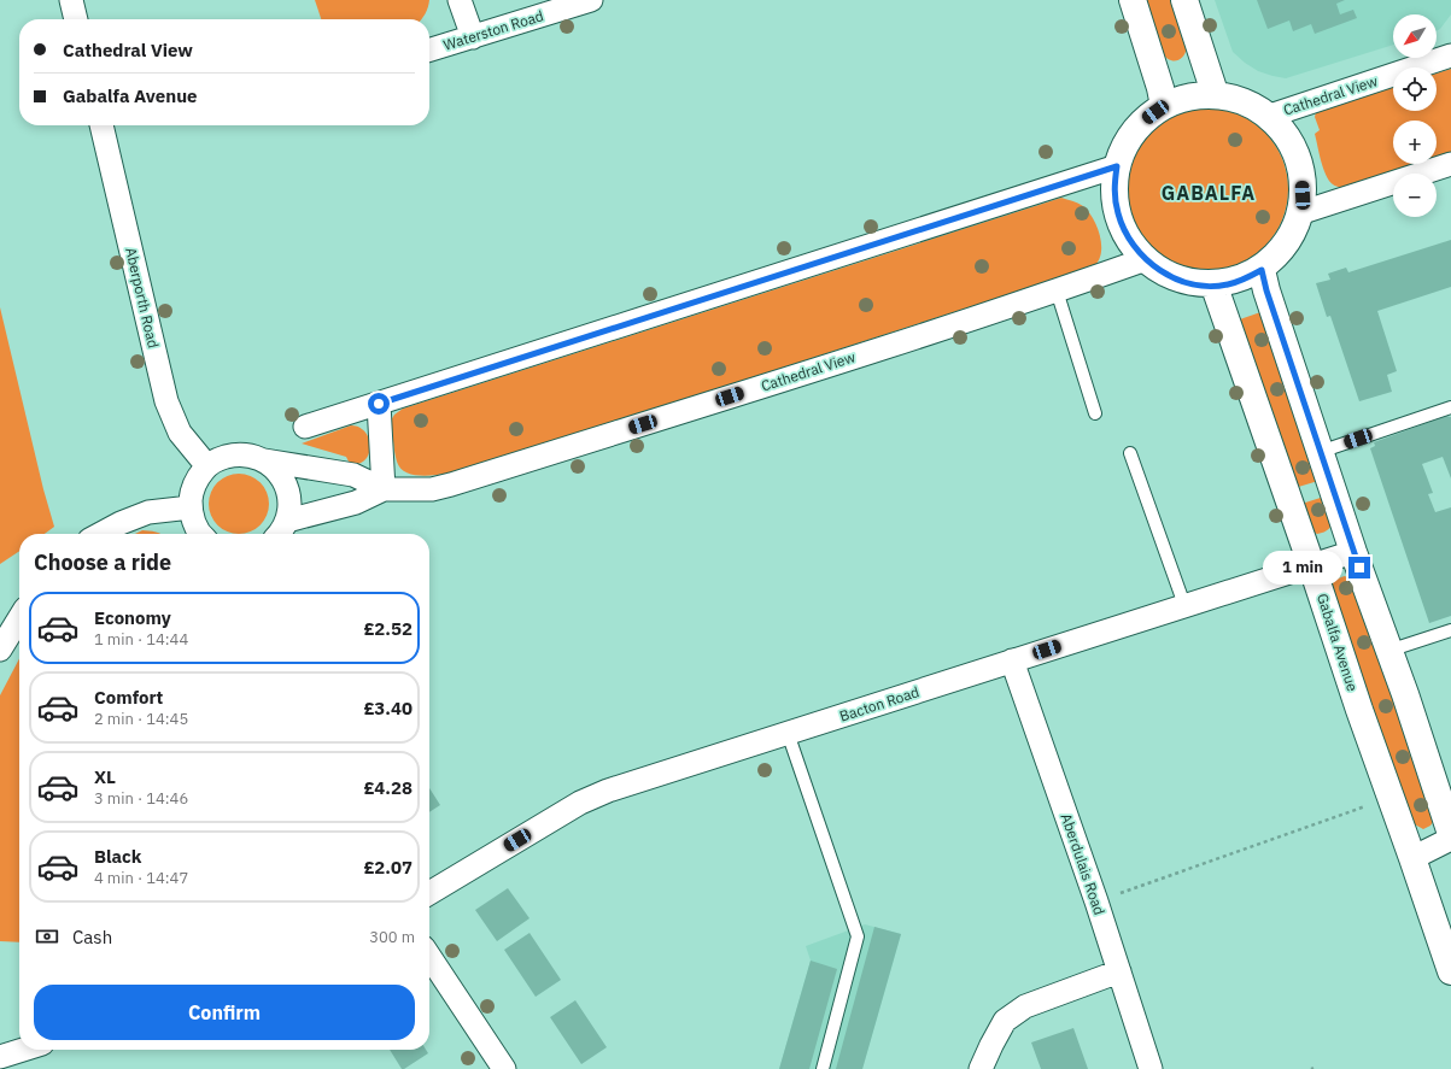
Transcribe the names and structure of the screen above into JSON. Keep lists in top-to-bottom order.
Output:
{
  "streets": {
    "street": [
      "Waterston Road",
      "Cathedral View",
      "Aberporth Road",
      "Gabalfa Avenue",
      "Bacton Road",
      "Aberdulais Road"
    ]
  },
  "crossings": [
    ["Cathedral View", "Aberporth Road"],
    ["Gabalfa Avenue", "Bacton Road"],
    ["Bacton Road", "Aberdulais Road"]
  ],
  "districts": ["GABALFA"],
  "north": "bottom left",
  "page": {
    "map_buttons": ["+", "−"],
    "banner": ["Cathedral View", "Gabalfa Avenue"],
    "heading": "Choose a ride",
    "bubble": "1 min",
    "list": [
      {
        "name": "Economy",
        "note": "1 min · 14:44",
        "value": "£2.52"
      },
      {
        "name": "Comfort",
        "note": "2 min · 14:45",
        "value": "£3.40"
      },
      {
        "name": "XL",
        "note": "3 min · 14:46",
        "value": "£4.28"
      },
      {
        "name": "Black",
        "note": "4 min · 14:47",
        "value": "£2.07"
      }
    ],
    "pay": ["Cash", "300 m"],
    "buttons": "Confirm"
  }
}
